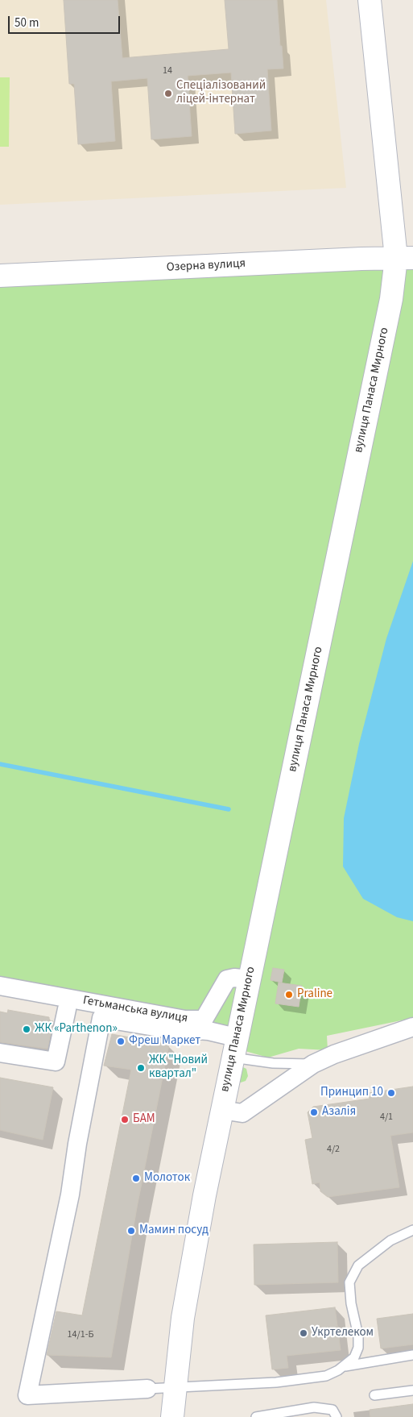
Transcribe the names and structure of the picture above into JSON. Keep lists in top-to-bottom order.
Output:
{
  "streets": {
    "main road": ["Озерна вулиця", "вулиця Панаса Мирного"],
    "street": ["Гетьманська вулиця"]
  },
  "crossings": [
    ["Озерна вулиця", "вулиця Панаса Мирного"],
    ["вулиця Панаса Мирного", "Гетьманська вулиця"]
  ],
  "places": [
    "Спеціалізований ліцей-інтернат",
    "Praline",
    "ЖК «Parthenon»",
    "Фреш Маркет",
    "ЖК \"Новий квартал\"",
    "Принцип 10",
    "Азалія",
    "БАМ",
    "Молоток",
    "Мамин посуд",
    "Укртелеком"
  ],
  "house_numbers": [
    "14",
    "4/1",
    "4/2",
    "14/1-Б"
  ],
  "scale_bar": "50 m"
}
